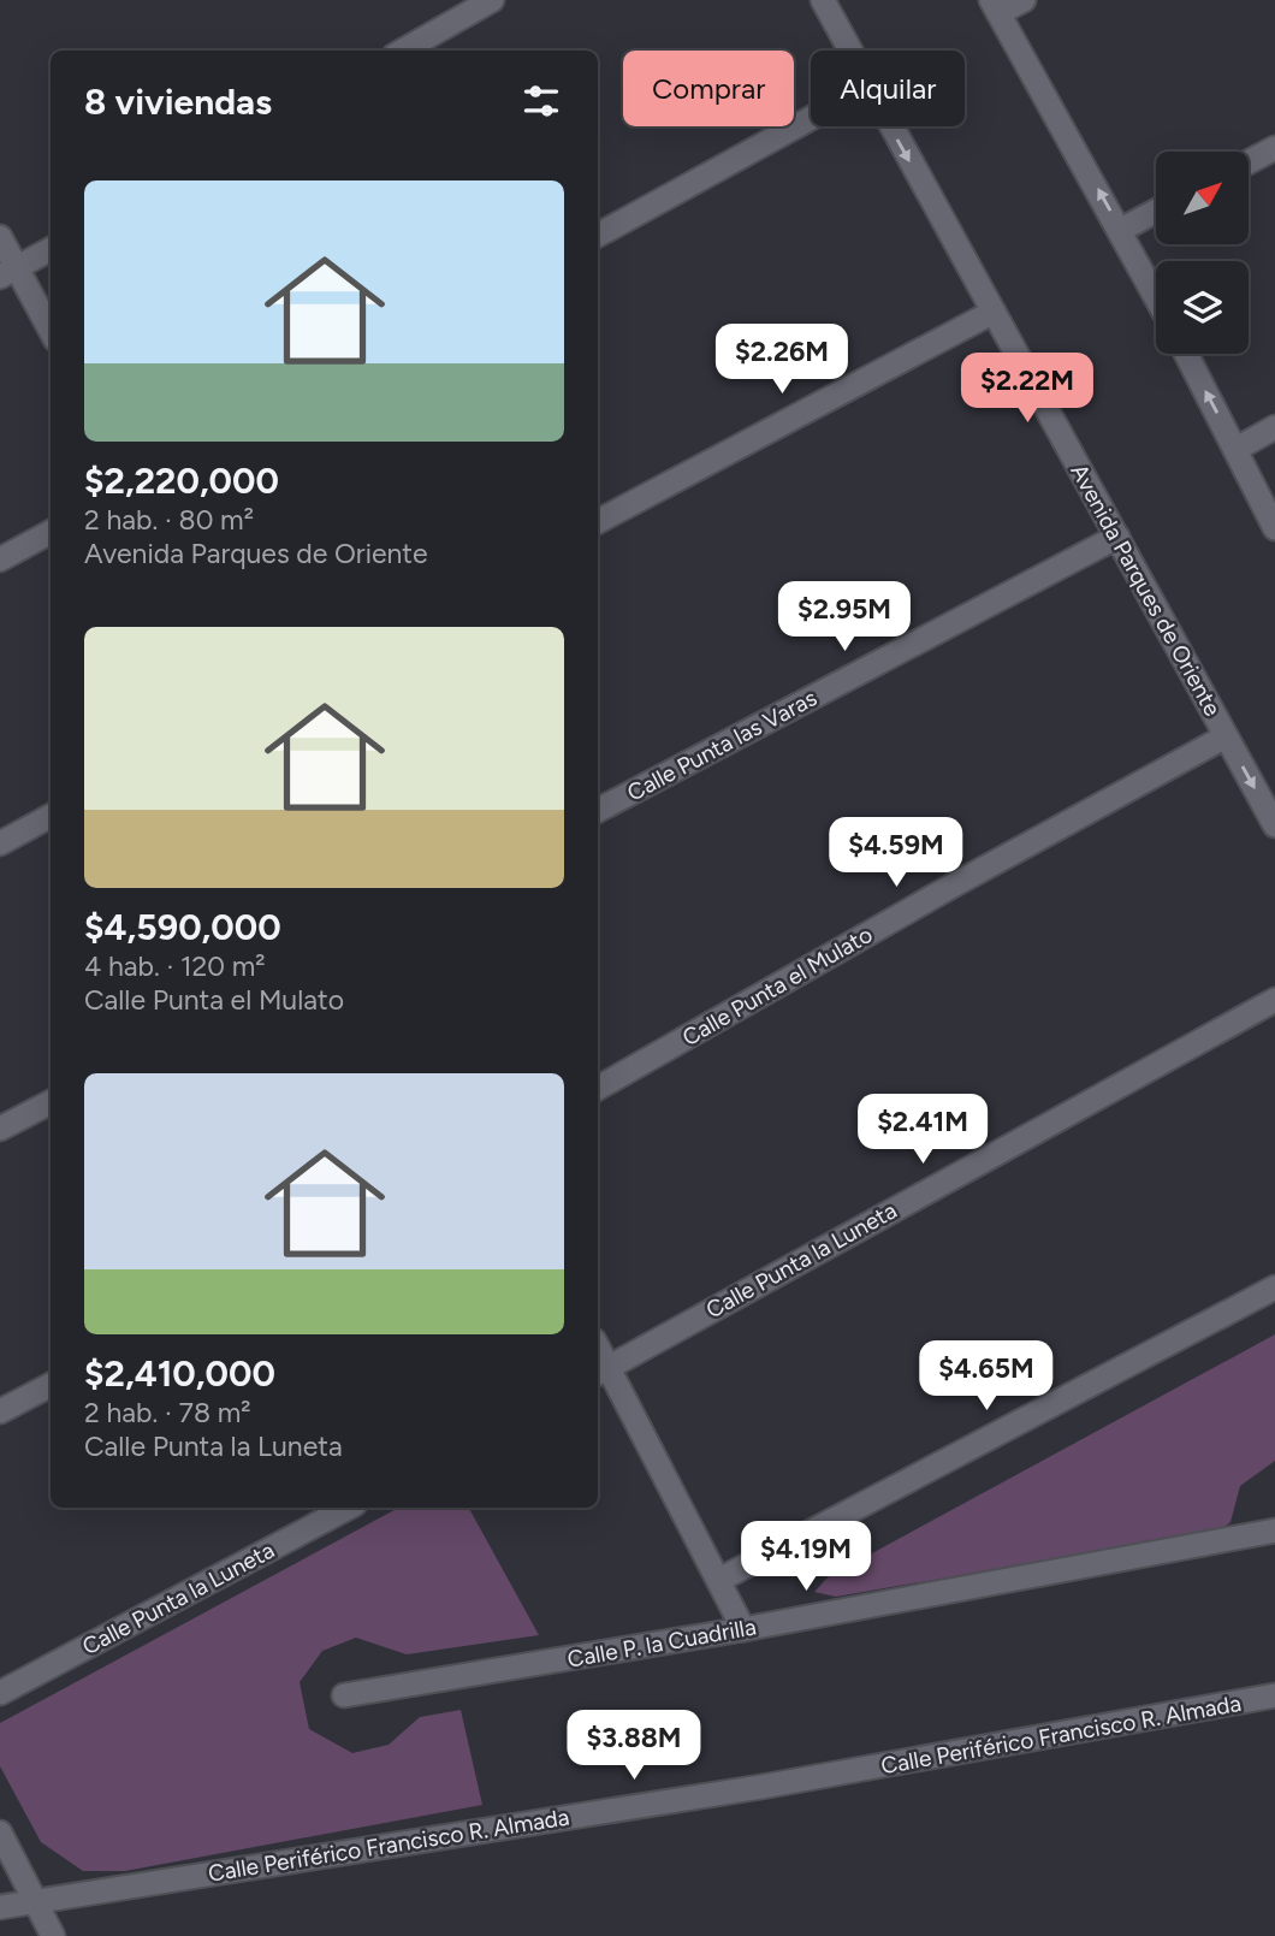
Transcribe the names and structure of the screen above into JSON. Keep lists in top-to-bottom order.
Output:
{
  "streets": {
    "street": [
      "Avenida Parques de Oriente",
      "Calle Punta las Varas",
      "Calle Punta el Mulato",
      "Calle Punta la Luneta",
      "Calle P. la Cuadrilla",
      "Calle Periférico Francisco R. Almada"
    ]
  },
  "crossings": [
    ["Avenida Parques de Oriente", "Calle Punta las Varas"],
    ["Avenida Parques de Oriente", "Calle Punta el Mulato"]
  ],
  "north": "top right",
  "page": {
    "chip": ["Comprar", "Alquilar"],
    "heading": "8 viviendas",
    "list": [
      {
        "name": "$2,220,000",
        "note": "2 hab. · 80 m² · Avenida Parques de Oriente"
      },
      {
        "name": "$4,590,000",
        "note": "4 hab. · 120 m² · Calle Punta el Mulato"
      },
      {
        "name": "$2,410,000",
        "note": "2 hab. · 78 m² · Calle Punta la Luneta"
      }
    ],
    "price": [
      "$2.26M",
      "$2.22M",
      "$2.95M",
      "$4.59M",
      "$2.41M",
      "$4.65M",
      "$4.19M",
      "$3.88M"
    ]
  }
}
